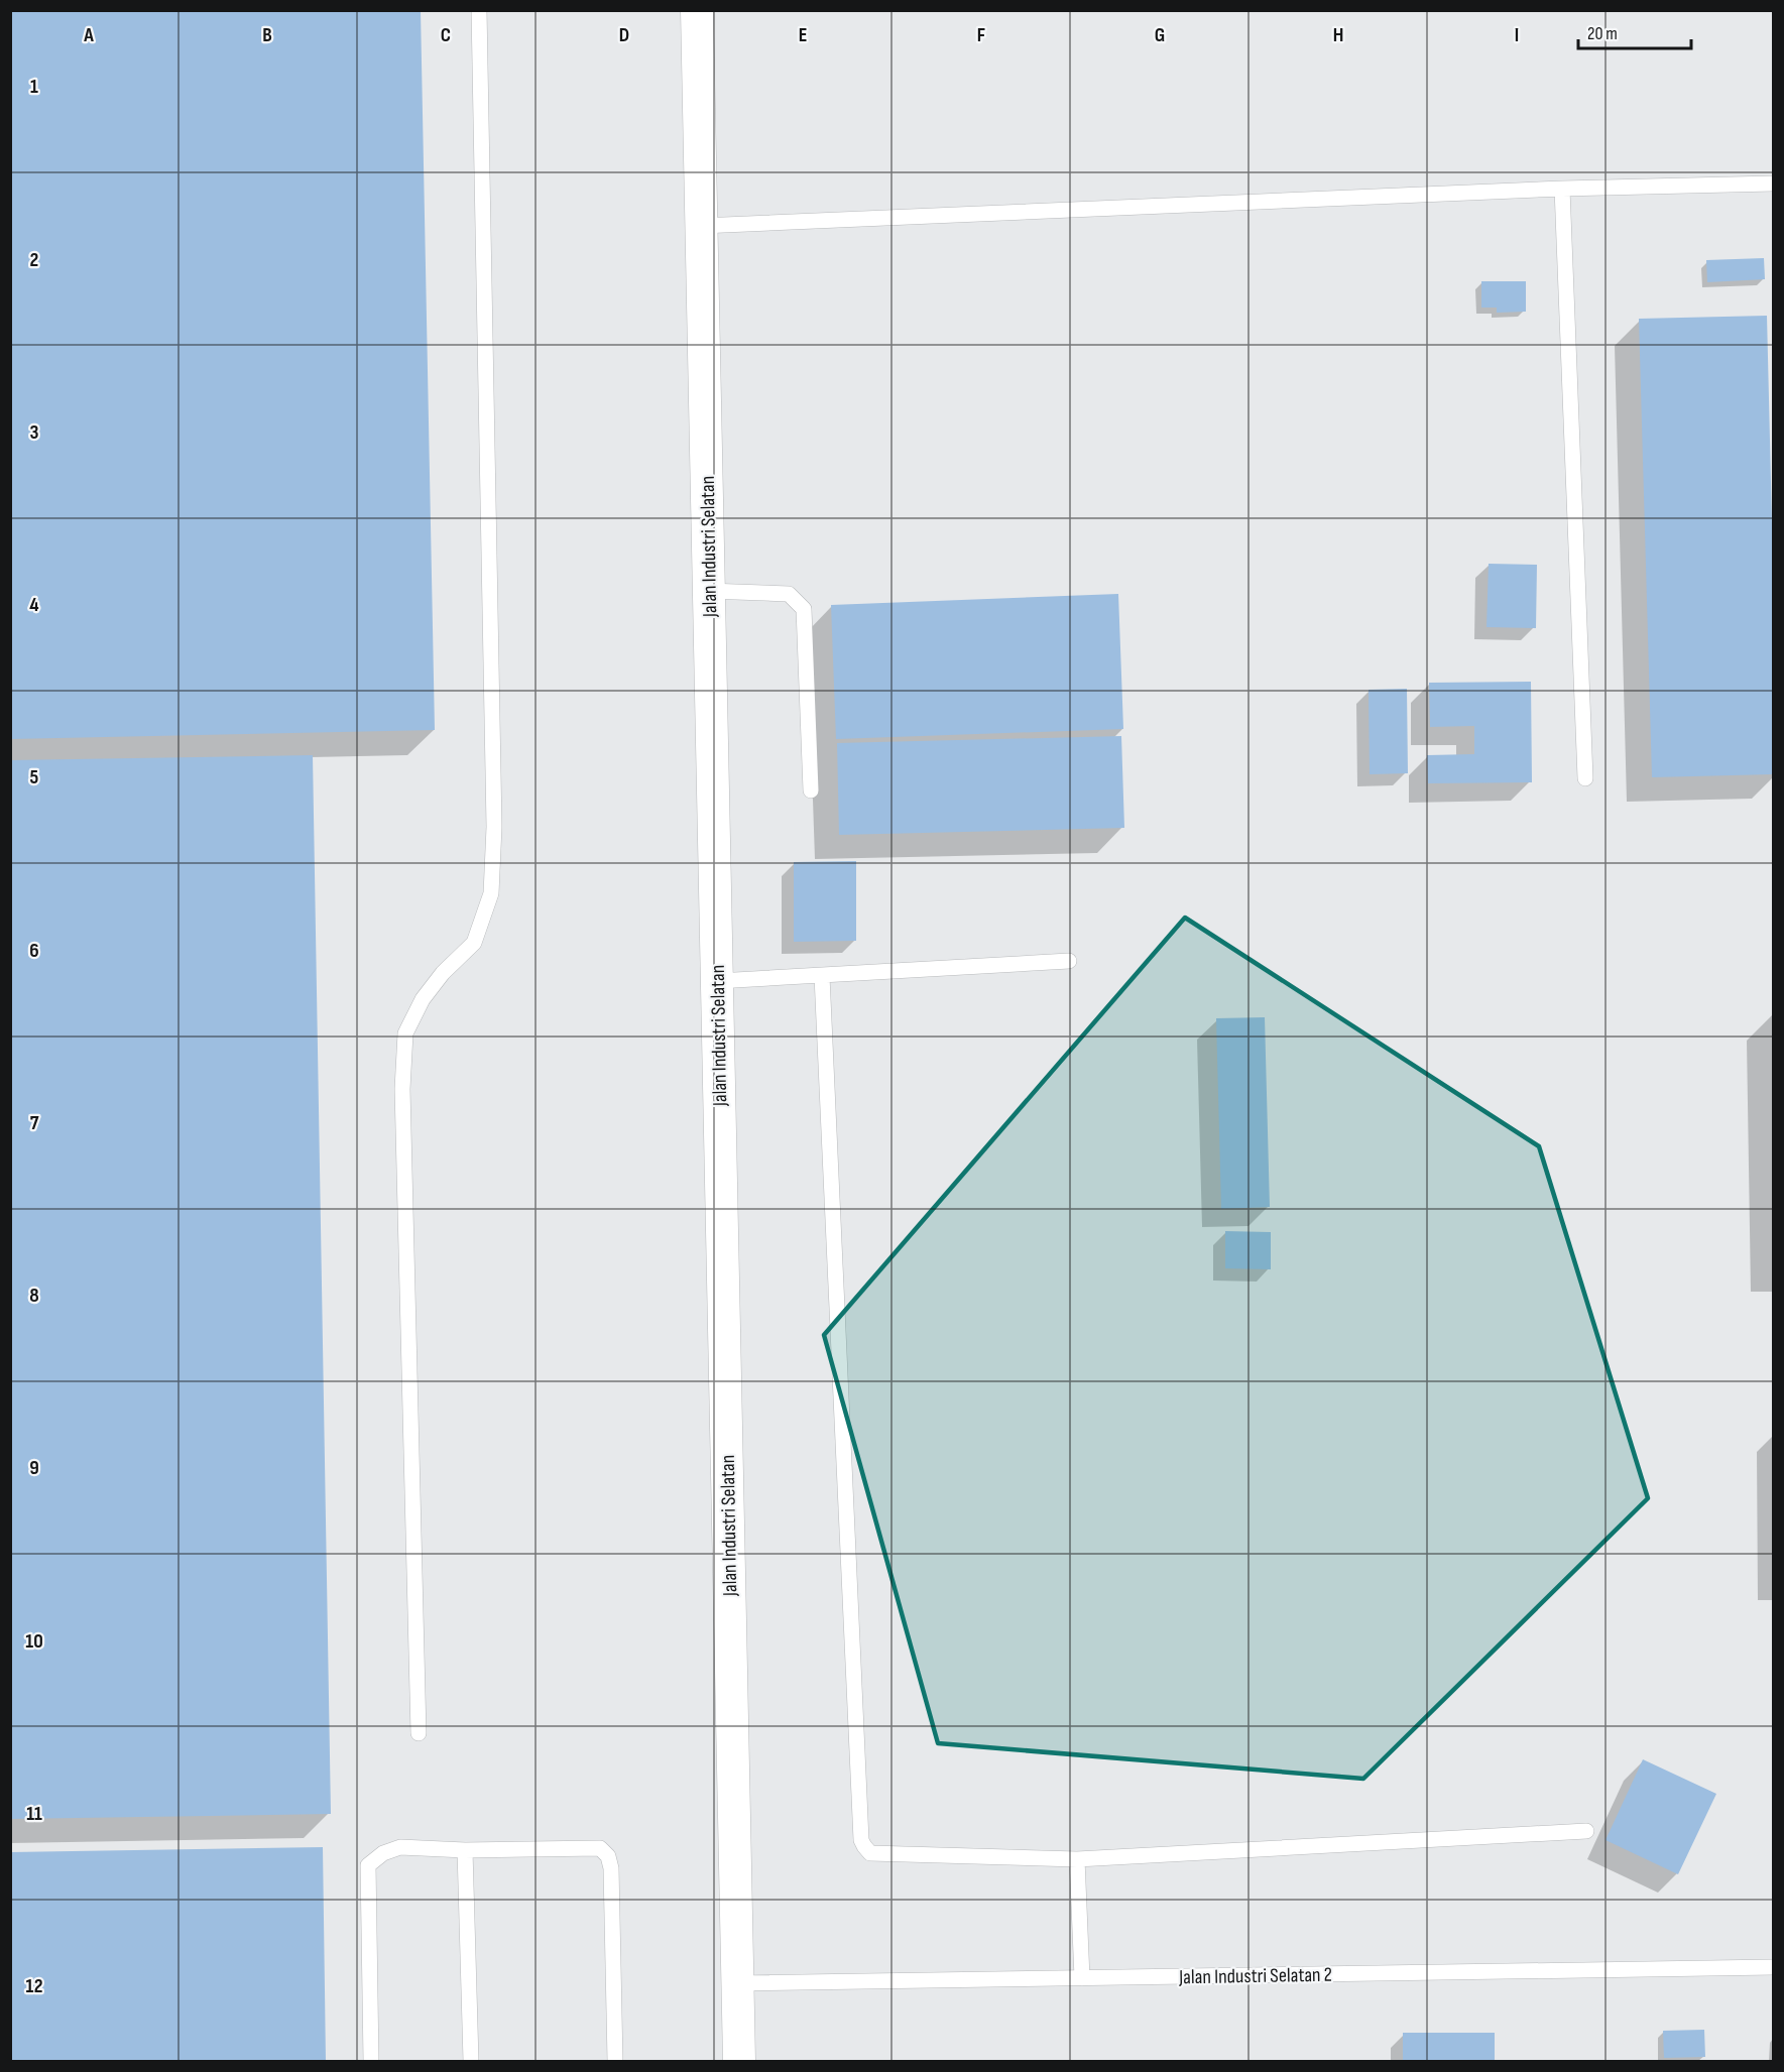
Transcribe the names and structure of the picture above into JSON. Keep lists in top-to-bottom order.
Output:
{
  "streets": {
    "street": ["Jalan Industri Selatan"],
    "lane": ["Jalan Industri Selatan 2"]
  },
  "crossings": [
    ["Jalan Industri Selatan", "Jalan Industri Selatan 2"]
  ],
  "scale_bar": "20 m",
  "grid": {
    "columns": [
      "A",
      "B",
      "C",
      "D",
      "E",
      "F",
      "G",
      "H",
      "I"
    ],
    "rows": [
      "1",
      "2",
      "3",
      "4",
      "5",
      "6",
      "7",
      "8",
      "9",
      "10",
      "11",
      "12"
    ]
  }
}
